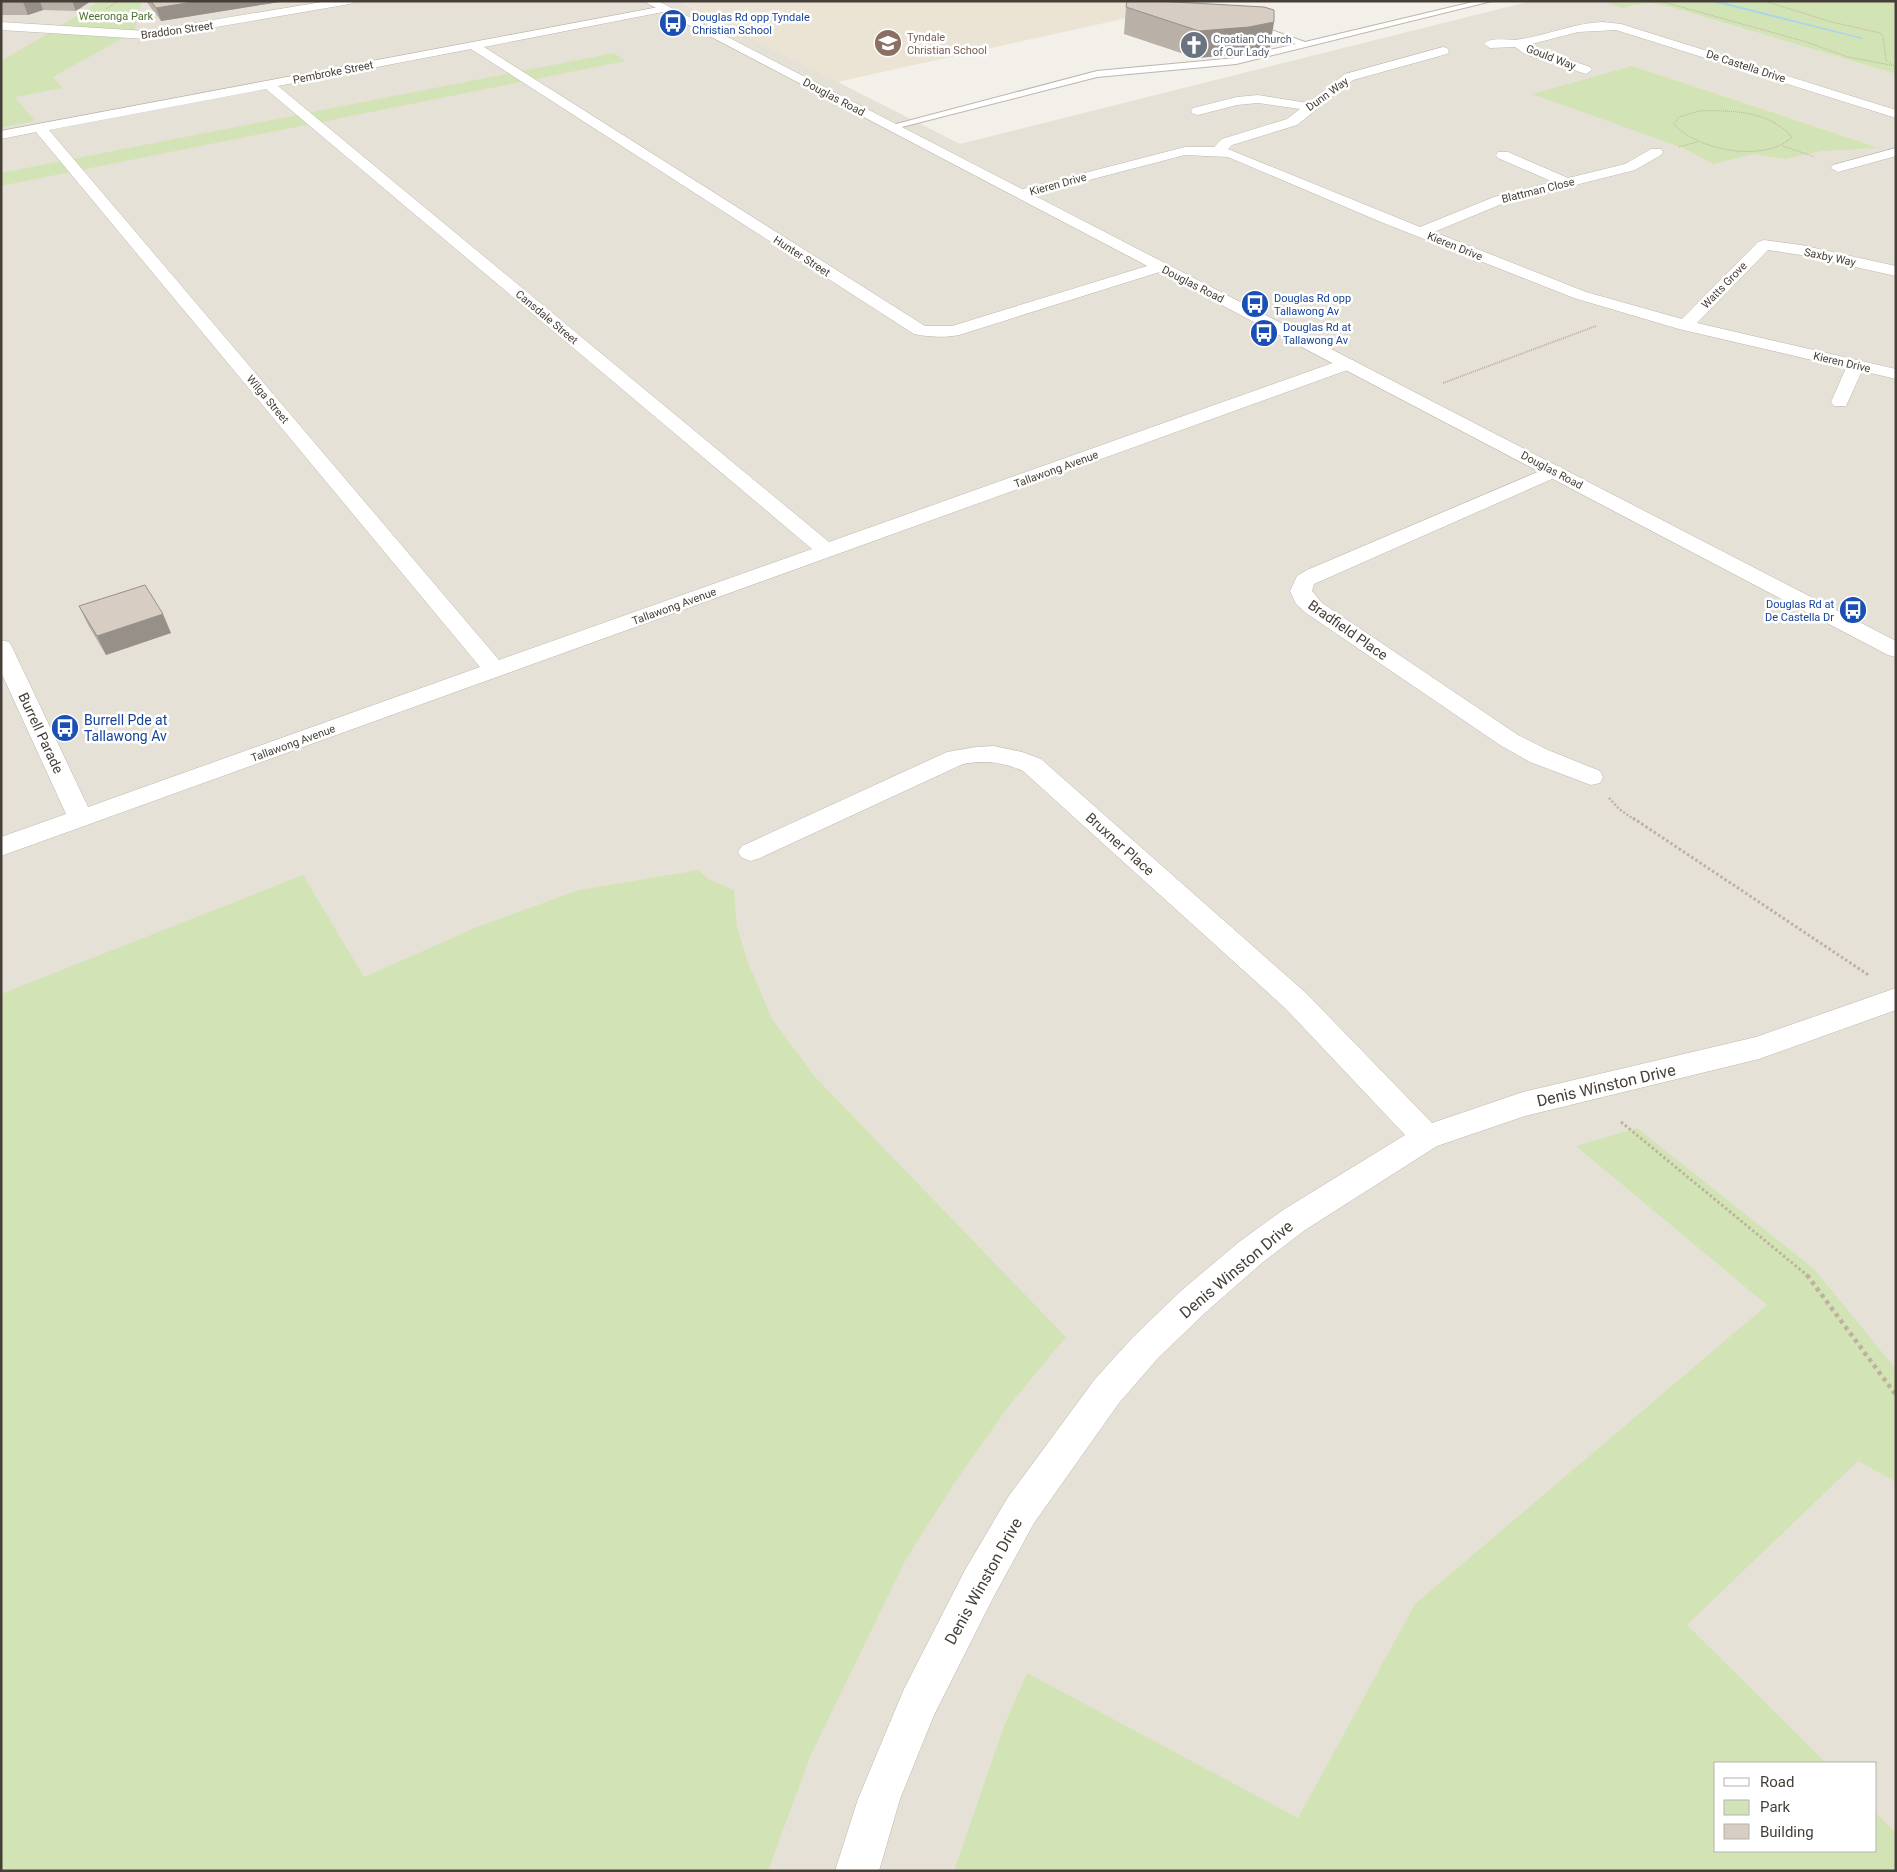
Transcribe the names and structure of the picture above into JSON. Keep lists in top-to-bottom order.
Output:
{
  "streets": {
    "street": [
      "Braddon Street",
      "Gould Way",
      "De Castella Drive",
      "Pembroke Street",
      "Dunn Way",
      "Douglas Road",
      "Kieren Drive",
      "Blattman Close",
      "Hunter Street",
      "Saxby Way",
      "Watts Grove",
      "Cansdale Street",
      "Wilga Street",
      "Tallawong Avenue",
      "Bradfield Place",
      "Burrell Parade",
      "Bruxner Place",
      "Denis Winston Drive"
    ]
  },
  "crossings": [
    ["Gould Way", "De Castella Drive"],
    ["Pembroke Street", "Douglas Road"],
    ["Pembroke Street", "Hunter Street"],
    ["Pembroke Street", "Cansdale Street"],
    ["Pembroke Street", "Wilga Street"],
    ["Dunn Way", "Kieren Drive"],
    ["Douglas Road", "Kieren Drive"],
    ["Douglas Road", "Hunter Street"],
    ["Douglas Road", "Tallawong Avenue"],
    ["Douglas Road", "Bradfield Place"],
    ["Kieren Drive", "Blattman Close"],
    ["Kieren Drive", "Watts Grove"],
    ["Saxby Way", "Watts Grove"],
    ["Cansdale Street", "Tallawong Avenue"],
    ["Wilga Street", "Tallawong Avenue"],
    ["Tallawong Avenue", "Burrell Parade"],
    ["Bruxner Place", "Denis Winston Drive"]
  ],
  "parks": ["Weeronga Park"],
  "places": {
    "bus stop": [
      "Douglas Rd opp Tyndale Christian School",
      "Douglas Rd opp Tallawong Av",
      "Douglas Rd at Tallawong Av",
      "Douglas Rd at De Castella Dr",
      "Burrell Pde at Tallawong Av"
    ],
    "school or university": ["Tyndale Christian School"],
    "church": ["Croatian Church of Our Lady"]
  },
  "legend": ["Road", "Park", "Building"]
}
